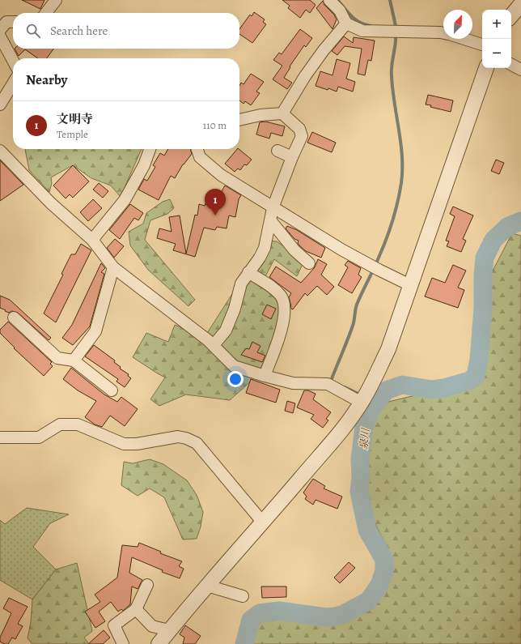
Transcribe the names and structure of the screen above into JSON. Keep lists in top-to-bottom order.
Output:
{
  "water": ["泉川"],
  "north": "top right",
  "page": {
    "map_buttons": ["+", "−"],
    "search": "Search here",
    "heading": "Nearby",
    "list": [
      {
        "mark": "1",
        "name": "文明寺",
        "note": "Temple",
        "value": "110 m"
      }
    ],
    "pins": "1"
  }
}
